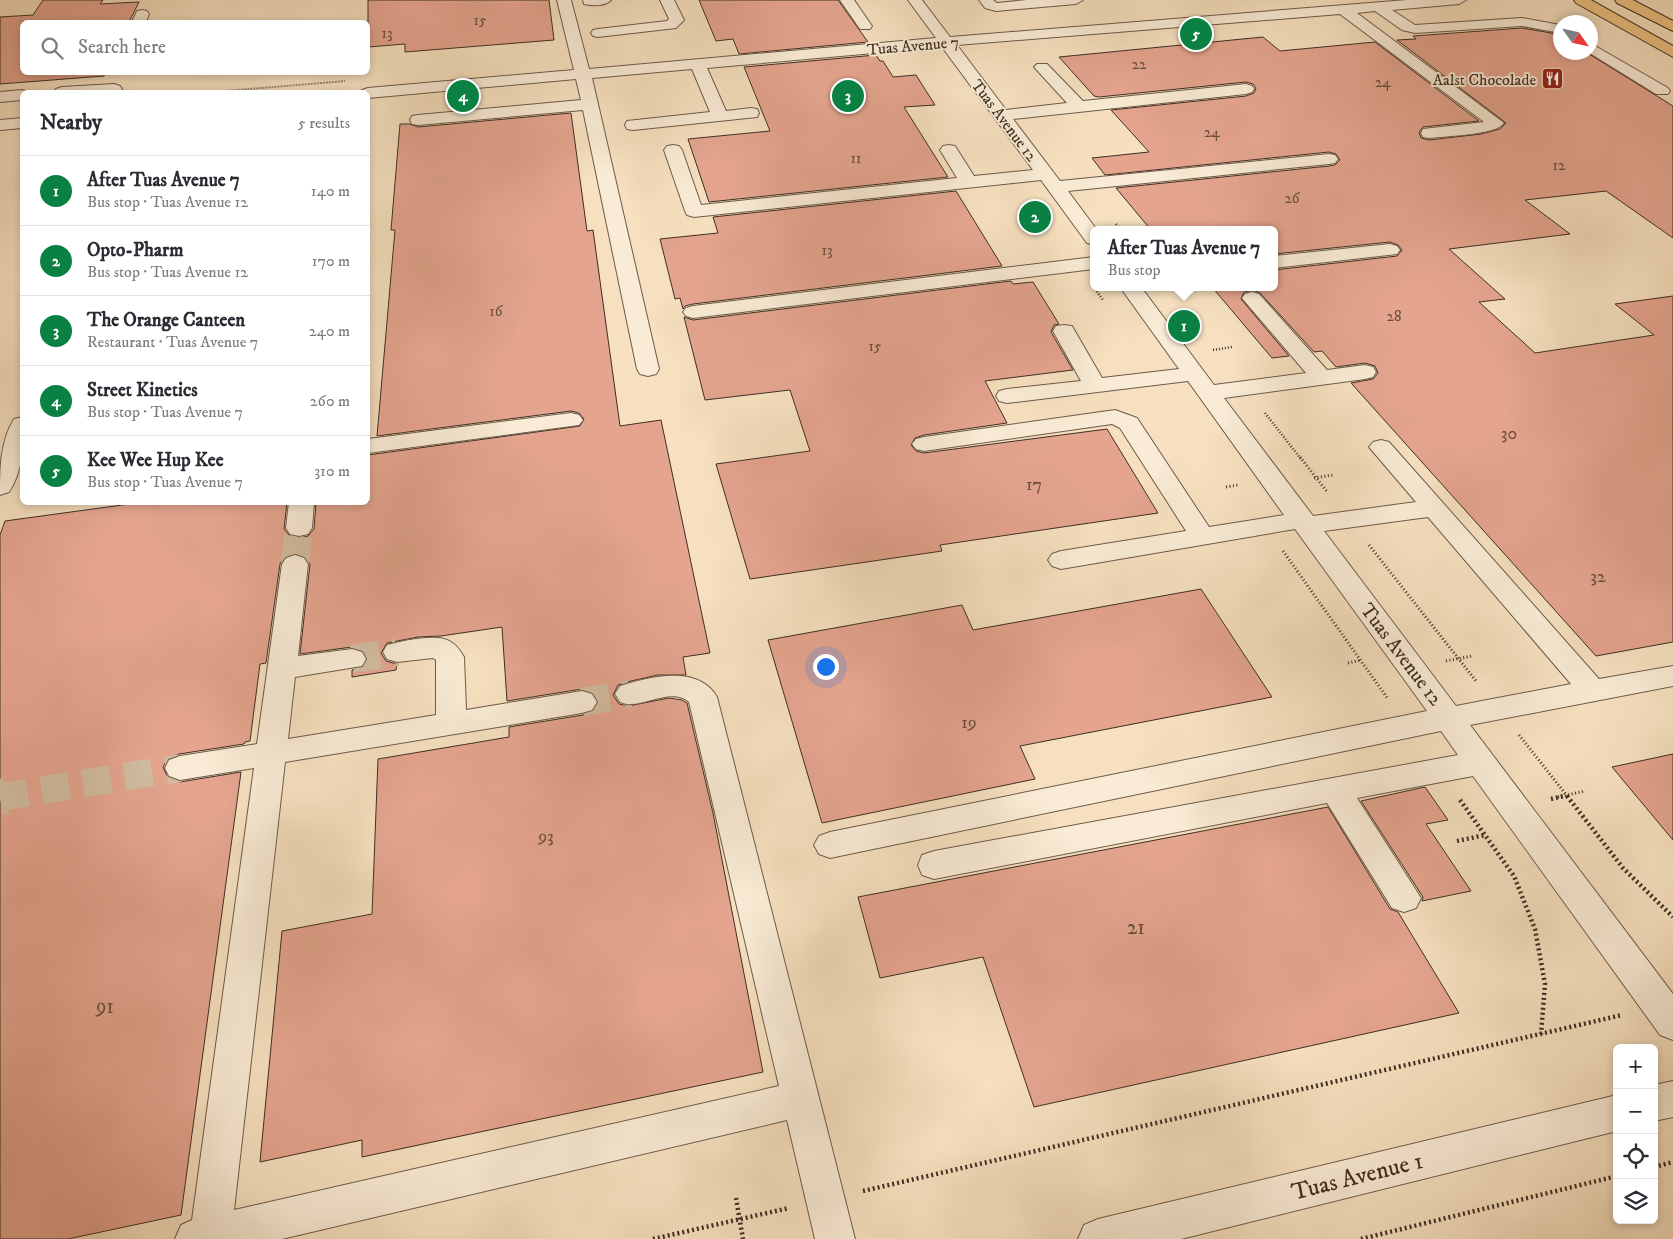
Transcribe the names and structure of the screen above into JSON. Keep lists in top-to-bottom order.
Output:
{
  "streets": {
    "street": ["Tuas Avenue 7", "Tuas Avenue 12", "Tuas Avenue 1"]
  },
  "crossings": [
    ["Tuas Avenue 7", "Tuas Avenue 12"]
  ],
  "places": {
    "restaurant": ["Aalst Chocolade"]
  },
  "house_numbers": [
    "15",
    "13",
    "22",
    "24",
    "24",
    "11",
    "12",
    "26",
    "13",
    "16",
    "28",
    "15",
    "30",
    "17",
    "32",
    "19",
    "93",
    "21",
    "91"
  ],
  "north": "bottom right",
  "page": {
    "pins": [
      "5",
      "3",
      "4",
      "2",
      "1"
    ],
    "search": "Search here",
    "heading": ["Nearby", "5 results"],
    "list": [
      {
        "mark": "1",
        "name": "After Tuas Avenue 7",
        "note": "Bus stop · Tuas Avenue 12",
        "value": "140 m"
      },
      {
        "mark": "2",
        "name": "Opto-Pharm",
        "note": "Bus stop · Tuas Avenue 12",
        "value": "170 m"
      },
      {
        "mark": "3",
        "name": "The Orange Canteen",
        "note": "Restaurant · Tuas Avenue 7",
        "value": "240 m"
      },
      {
        "mark": "4",
        "name": "Street Kinetics",
        "note": "Bus stop · Tuas Avenue 7",
        "value": "260 m"
      },
      {
        "mark": "5",
        "name": "Kee Wee Hup Kee",
        "note": "Bus stop · Tuas Avenue 7",
        "value": "310 m"
      }
    ],
    "popup": ["After Tuas Avenue 7", "Bus stop"],
    "map_buttons": ["+", "−"]
  }
}
